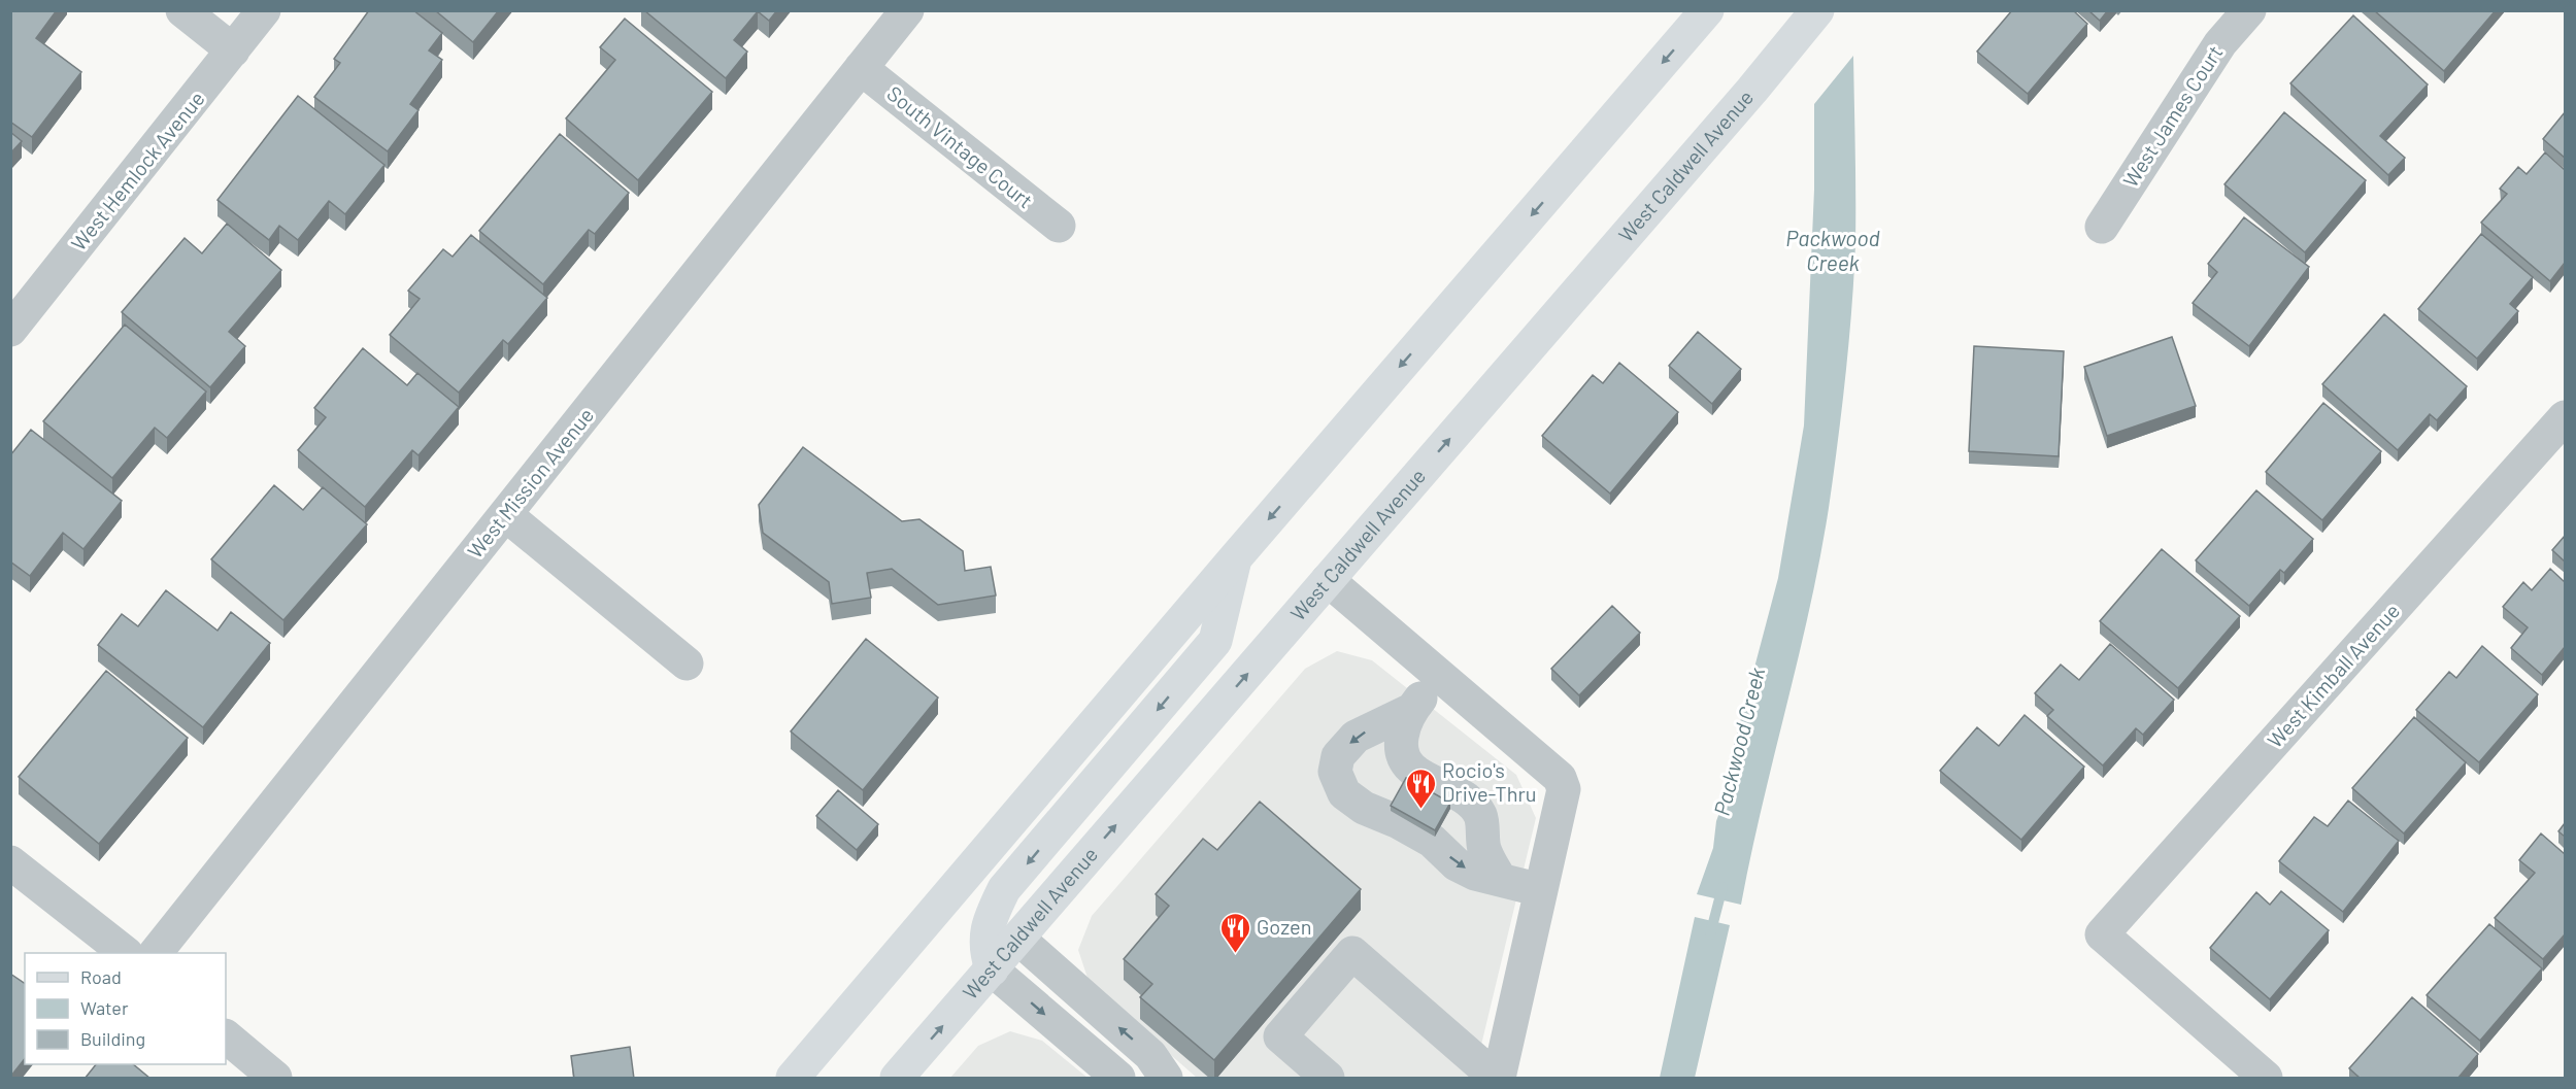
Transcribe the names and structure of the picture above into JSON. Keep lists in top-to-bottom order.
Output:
{
  "streets": {
    "main road": ["West Caldwell Avenue"],
    "street": [
      "West James Court",
      "South Vintage Court",
      "West Hemlock Avenue",
      "West Mission Avenue",
      "West Kimball Avenue"
    ]
  },
  "crossings": [
    ["South Vintage Court", "West Mission Avenue"]
  ],
  "water": ["Packwood Creek"],
  "places": {
    "restaurant": ["Rocio's Drive-Thru", "Gozen"]
  },
  "legend": ["Road", "Water", "Building"]
}
